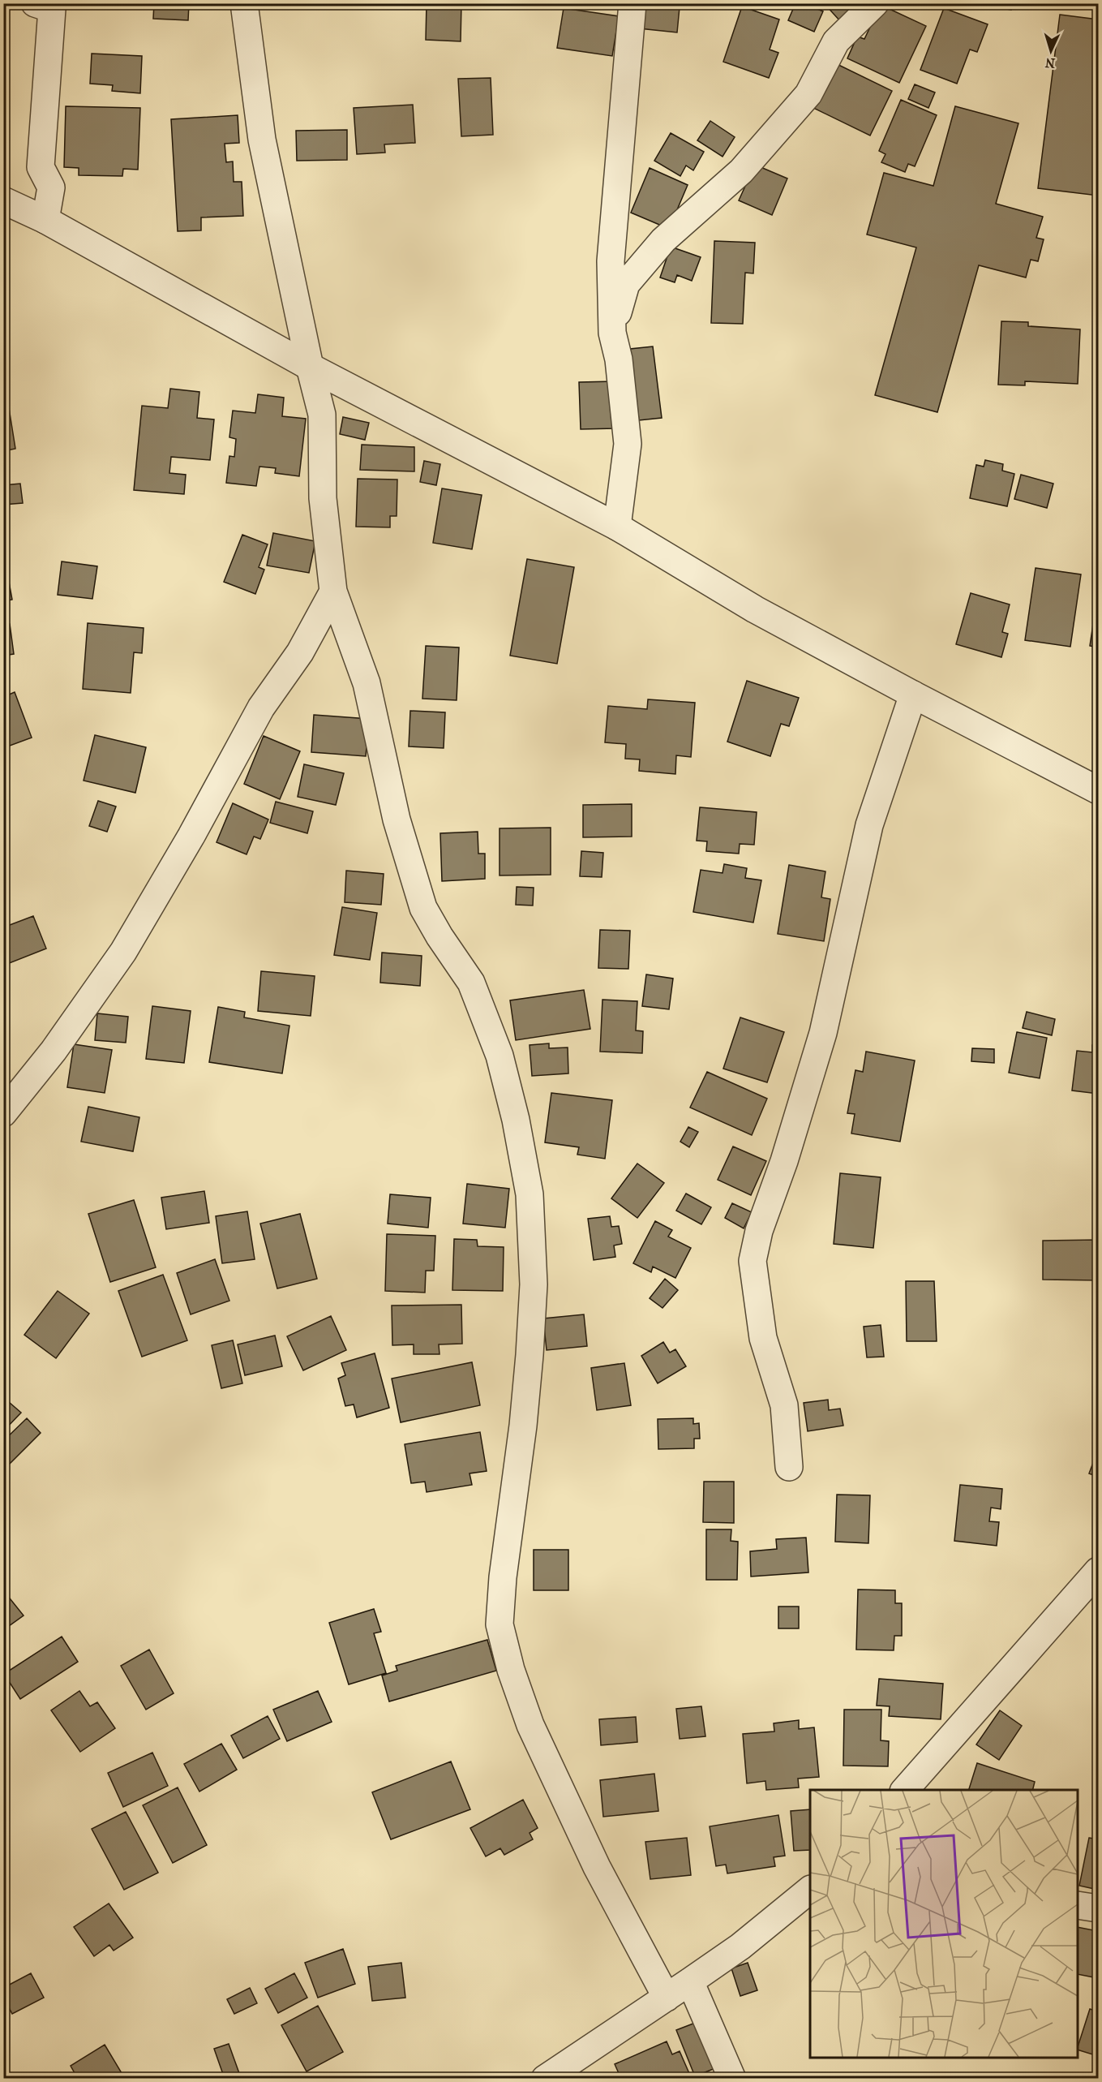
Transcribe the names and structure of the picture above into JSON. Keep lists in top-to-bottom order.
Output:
{
  "north": "bottom"
}
